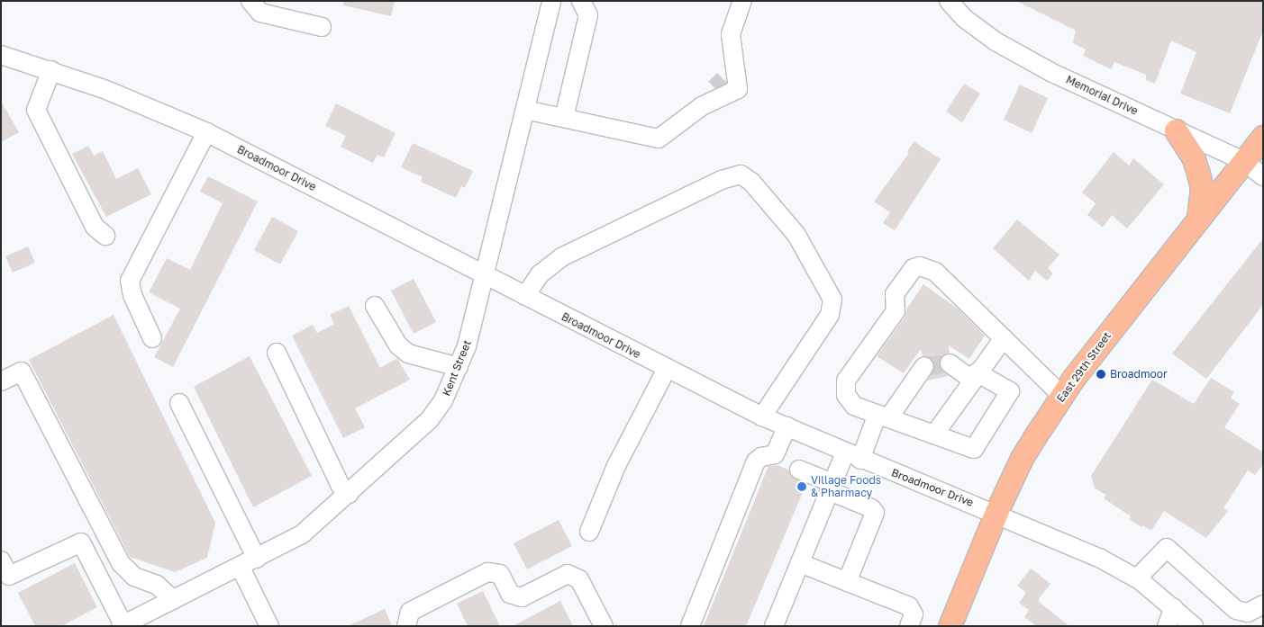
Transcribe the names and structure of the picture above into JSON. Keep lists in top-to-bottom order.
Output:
{
  "streets": {
    "main road": ["East 29th Street"],
    "street": ["Memorial Drive", "Broadmoor Drive", "Kent Street"]
  },
  "crossings": [
    ["Memorial Drive", "East 29th Street"],
    ["Broadmoor Drive", "East 29th Street"],
    ["Broadmoor Drive", "Kent Street"]
  ],
  "places": ["Broadmoor", "Village Foods & Pharmacy"]
}
